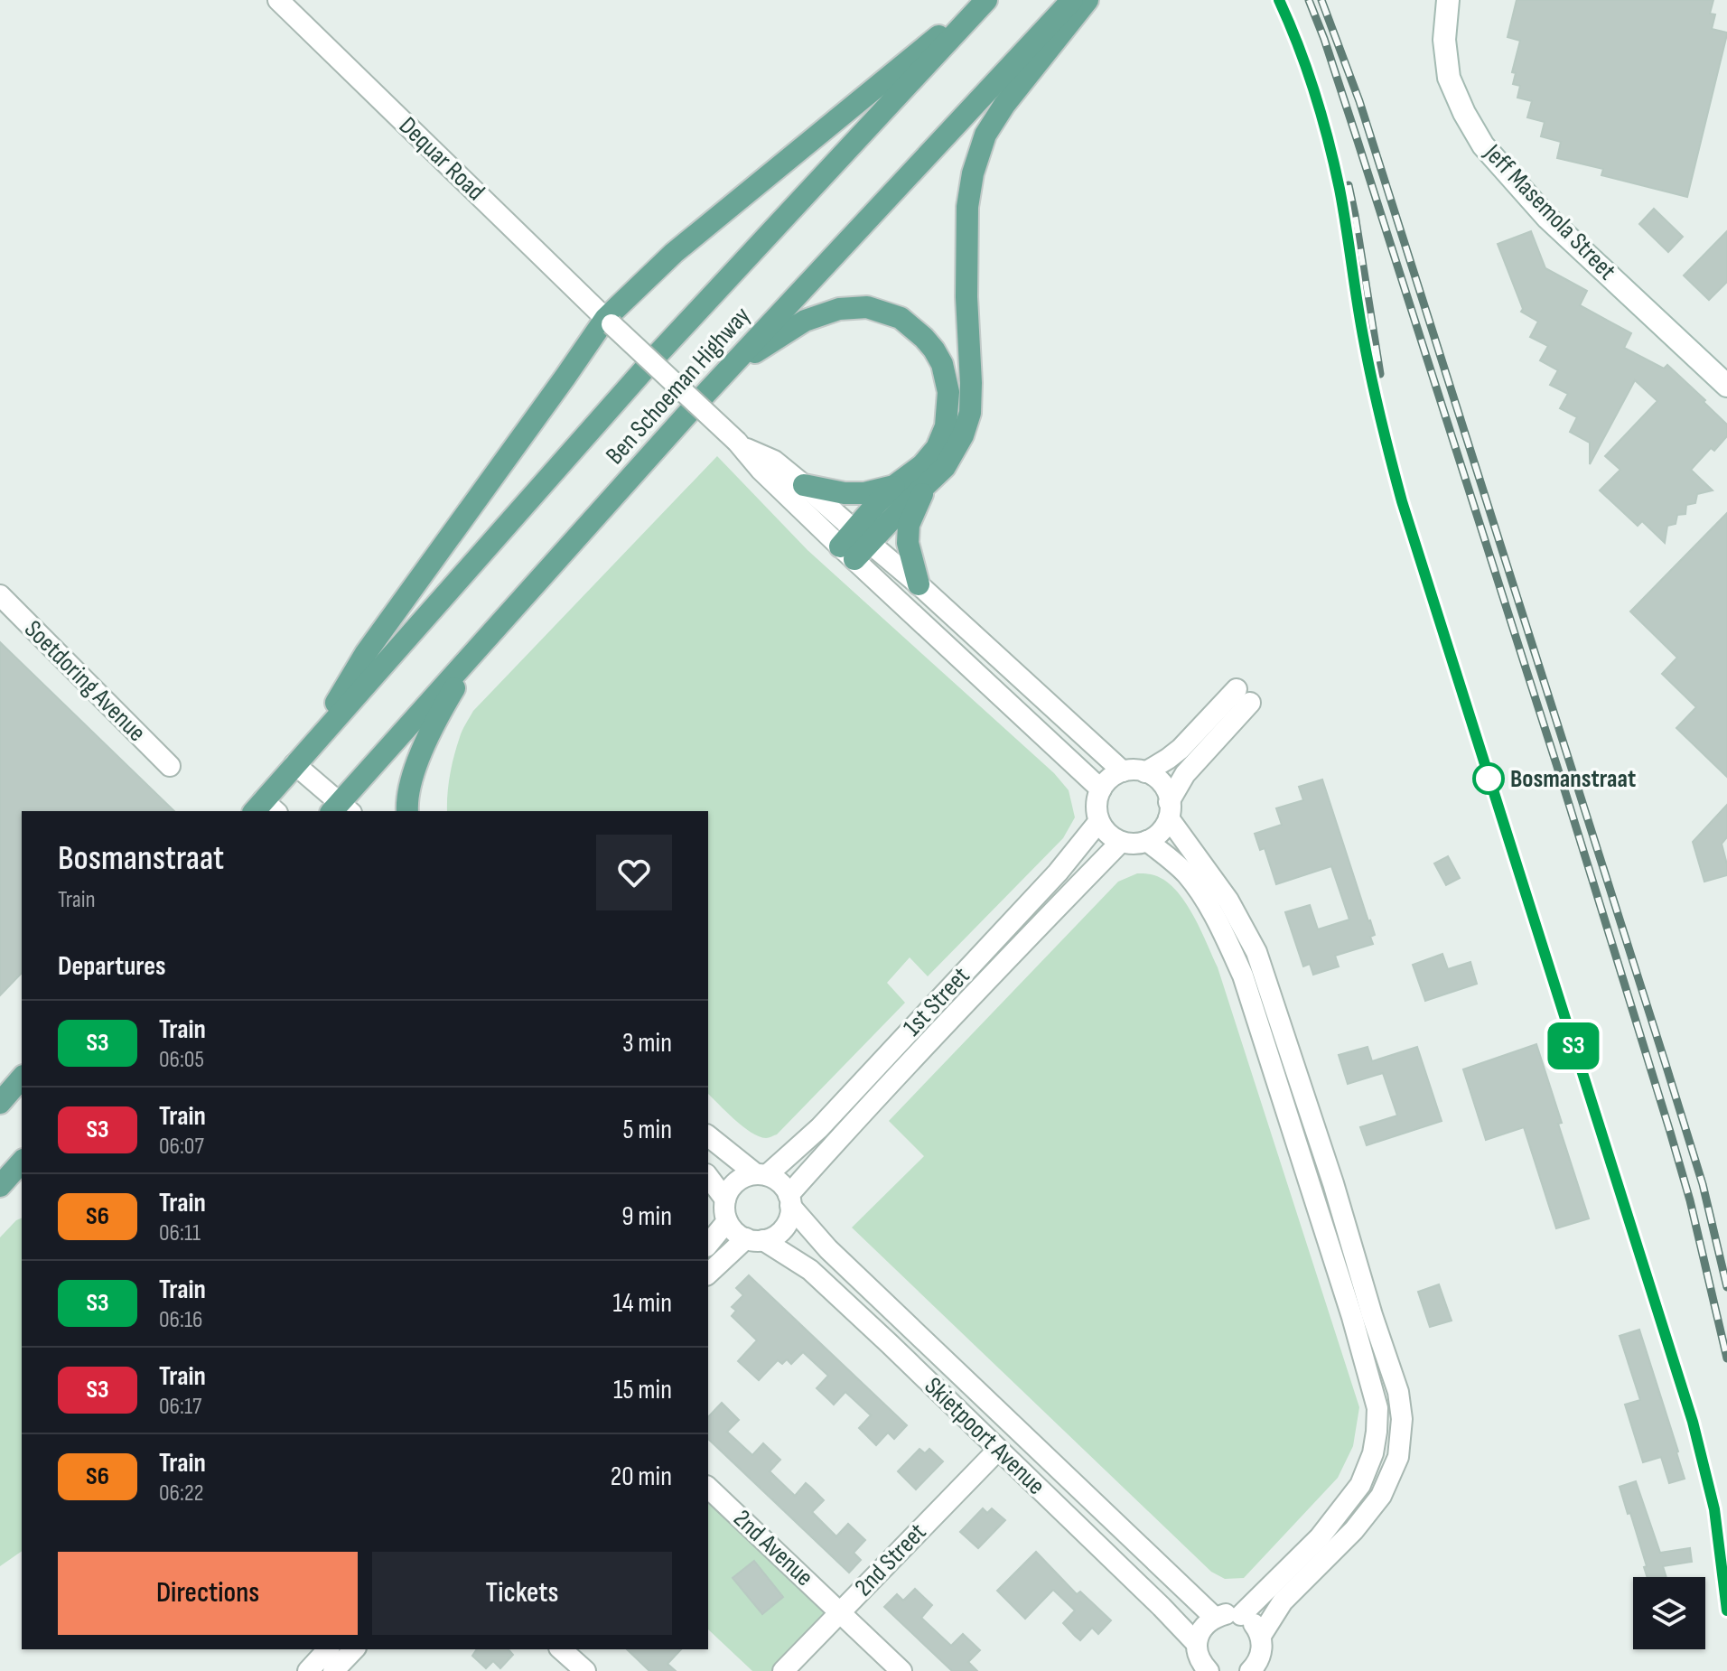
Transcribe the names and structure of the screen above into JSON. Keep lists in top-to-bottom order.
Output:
{
  "streets": {
    "main road": ["Jeff Masemola Street", "Ben Schoeman Highway"],
    "street": [
      "Dequar Road",
      "Soetdoring Avenue",
      "1st Street",
      "Skietpoort Avenue",
      "2nd Avenue",
      "2nd Street"
    ]
  },
  "crossings": [
    ["1st Street", "Skietpoort Avenue"],
    ["Skietpoort Avenue", "2nd Street"],
    ["2nd Avenue", "2nd Street"]
  ],
  "places": ["Bosmanstraat"],
  "page": {
    "on_map": "S3",
    "heading": [
      ["Bosmanstraat", "Train"],
      "Departures"
    ],
    "list": [
      {
        "mark": "S3",
        "name": "Train",
        "note": "06:05",
        "value": "3 min"
      },
      {
        "mark": "S3",
        "name": "Train",
        "note": "06:07",
        "value": "5 min"
      },
      {
        "mark": "S6",
        "name": "Train",
        "note": "06:11",
        "value": "9 min"
      },
      {
        "mark": "S3",
        "name": "Train",
        "note": "06:16",
        "value": "14 min"
      },
      {
        "mark": "S3",
        "name": "Train",
        "note": "06:17",
        "value": "15 min"
      },
      {
        "mark": "S6",
        "name": "Train",
        "note": "06:22",
        "value": "20 min"
      }
    ],
    "buttons": ["Directions", "Tickets"]
  }
}
